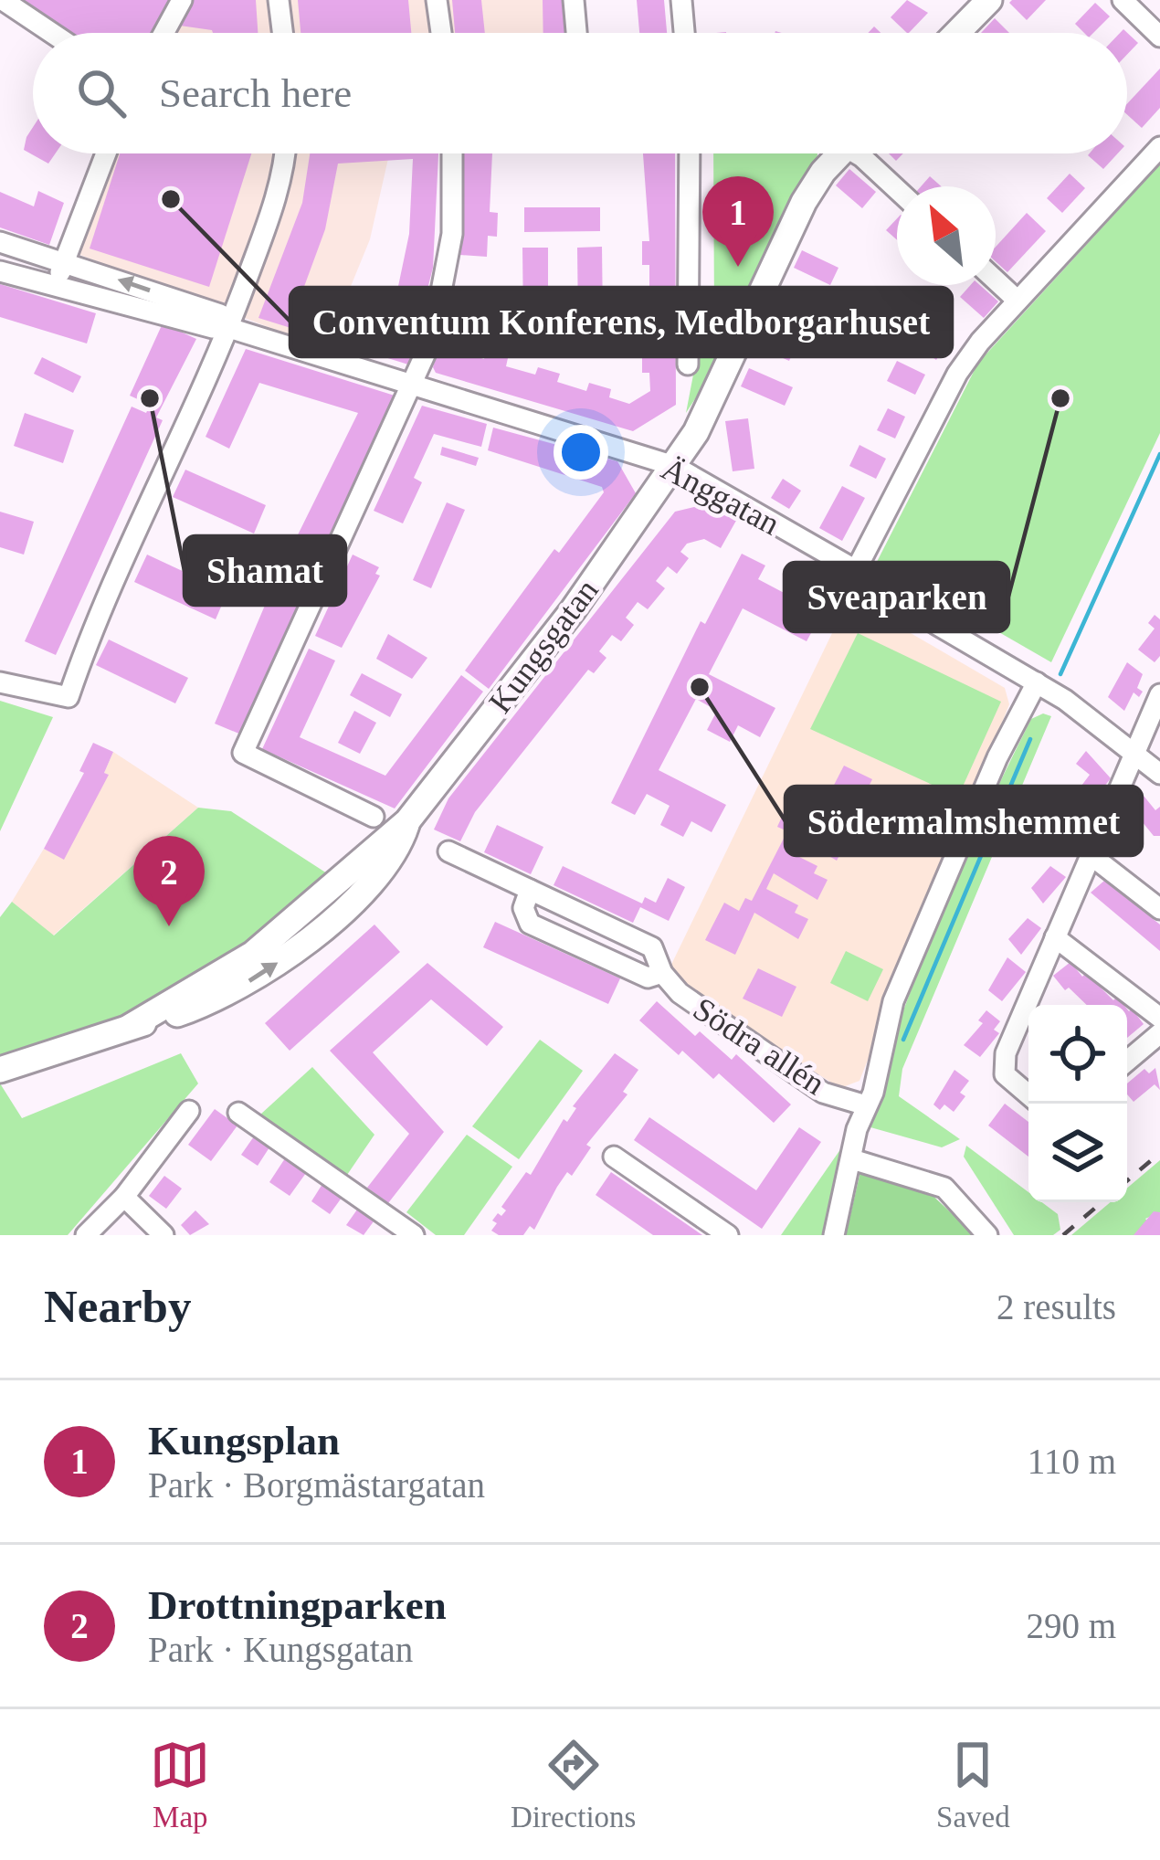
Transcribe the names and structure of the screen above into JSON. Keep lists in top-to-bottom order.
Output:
{
  "streets": {
    "main road": ["Kungsgatan"],
    "street": ["Änggatan", "Södra allén"]
  },
  "crossings": [
    ["Änggatan", "Kungsgatan"]
  ],
  "places": [
    "Conventum Konferens, Medborgarhuset",
    "Shamat",
    "Sveaparken",
    "Södermalmshemmet"
  ],
  "north": "top left",
  "page": {
    "search": "Search here",
    "pins": ["1", "2"],
    "heading": ["Nearby", "2 results"],
    "list": [
      {
        "mark": "1",
        "name": "Kungsplan",
        "note": "Park · Borgmästargatan",
        "value": "110 m"
      },
      {
        "mark": "2",
        "name": "Drottningparken",
        "note": "Park · Kungsgatan",
        "value": "290 m"
      }
    ],
    "nav": ["Map", "Directions", "Saved"]
  }
}
